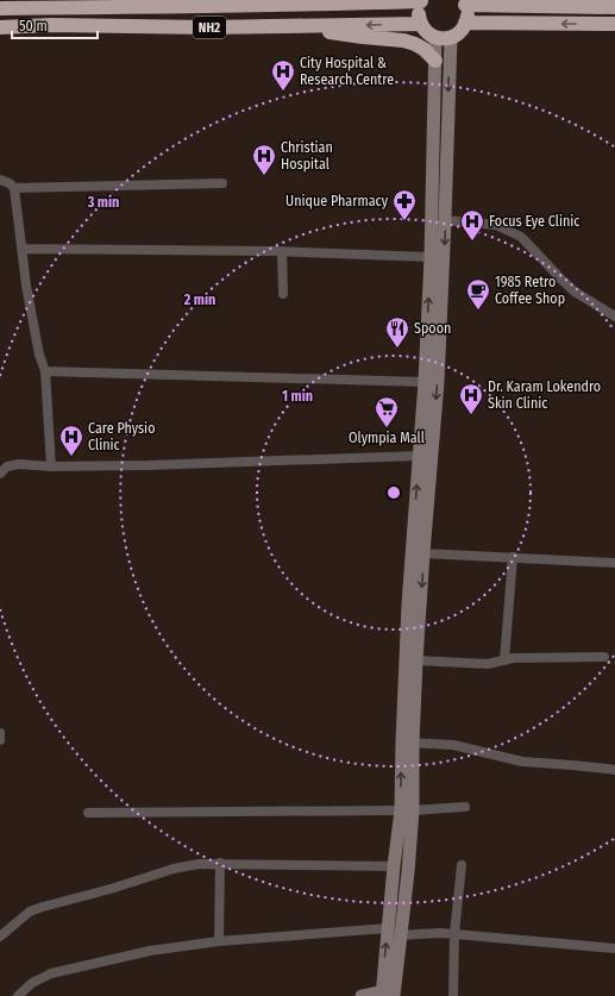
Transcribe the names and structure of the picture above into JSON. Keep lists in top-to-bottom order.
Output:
{
  "streets": {
    "highway": ["NH2"]
  },
  "places": {
    "hospital": [
      "City Hospital & Research Centre",
      "Christian Hospital",
      "Focus Eye Clinic",
      "Dr. Karam Lokendro Skin Clinic",
      "Care Physio Clinic"
    ],
    "pharmacy": ["Unique Pharmacy"],
    "cafe": ["1985 Retro Coffee Shop"],
    "restaurant": ["Spoon"],
    "supermarket": ["Olympia Mall"]
  },
  "scale_bar": "50 m",
  "rings": ["3 min", "2 min", "1 min"]
}
